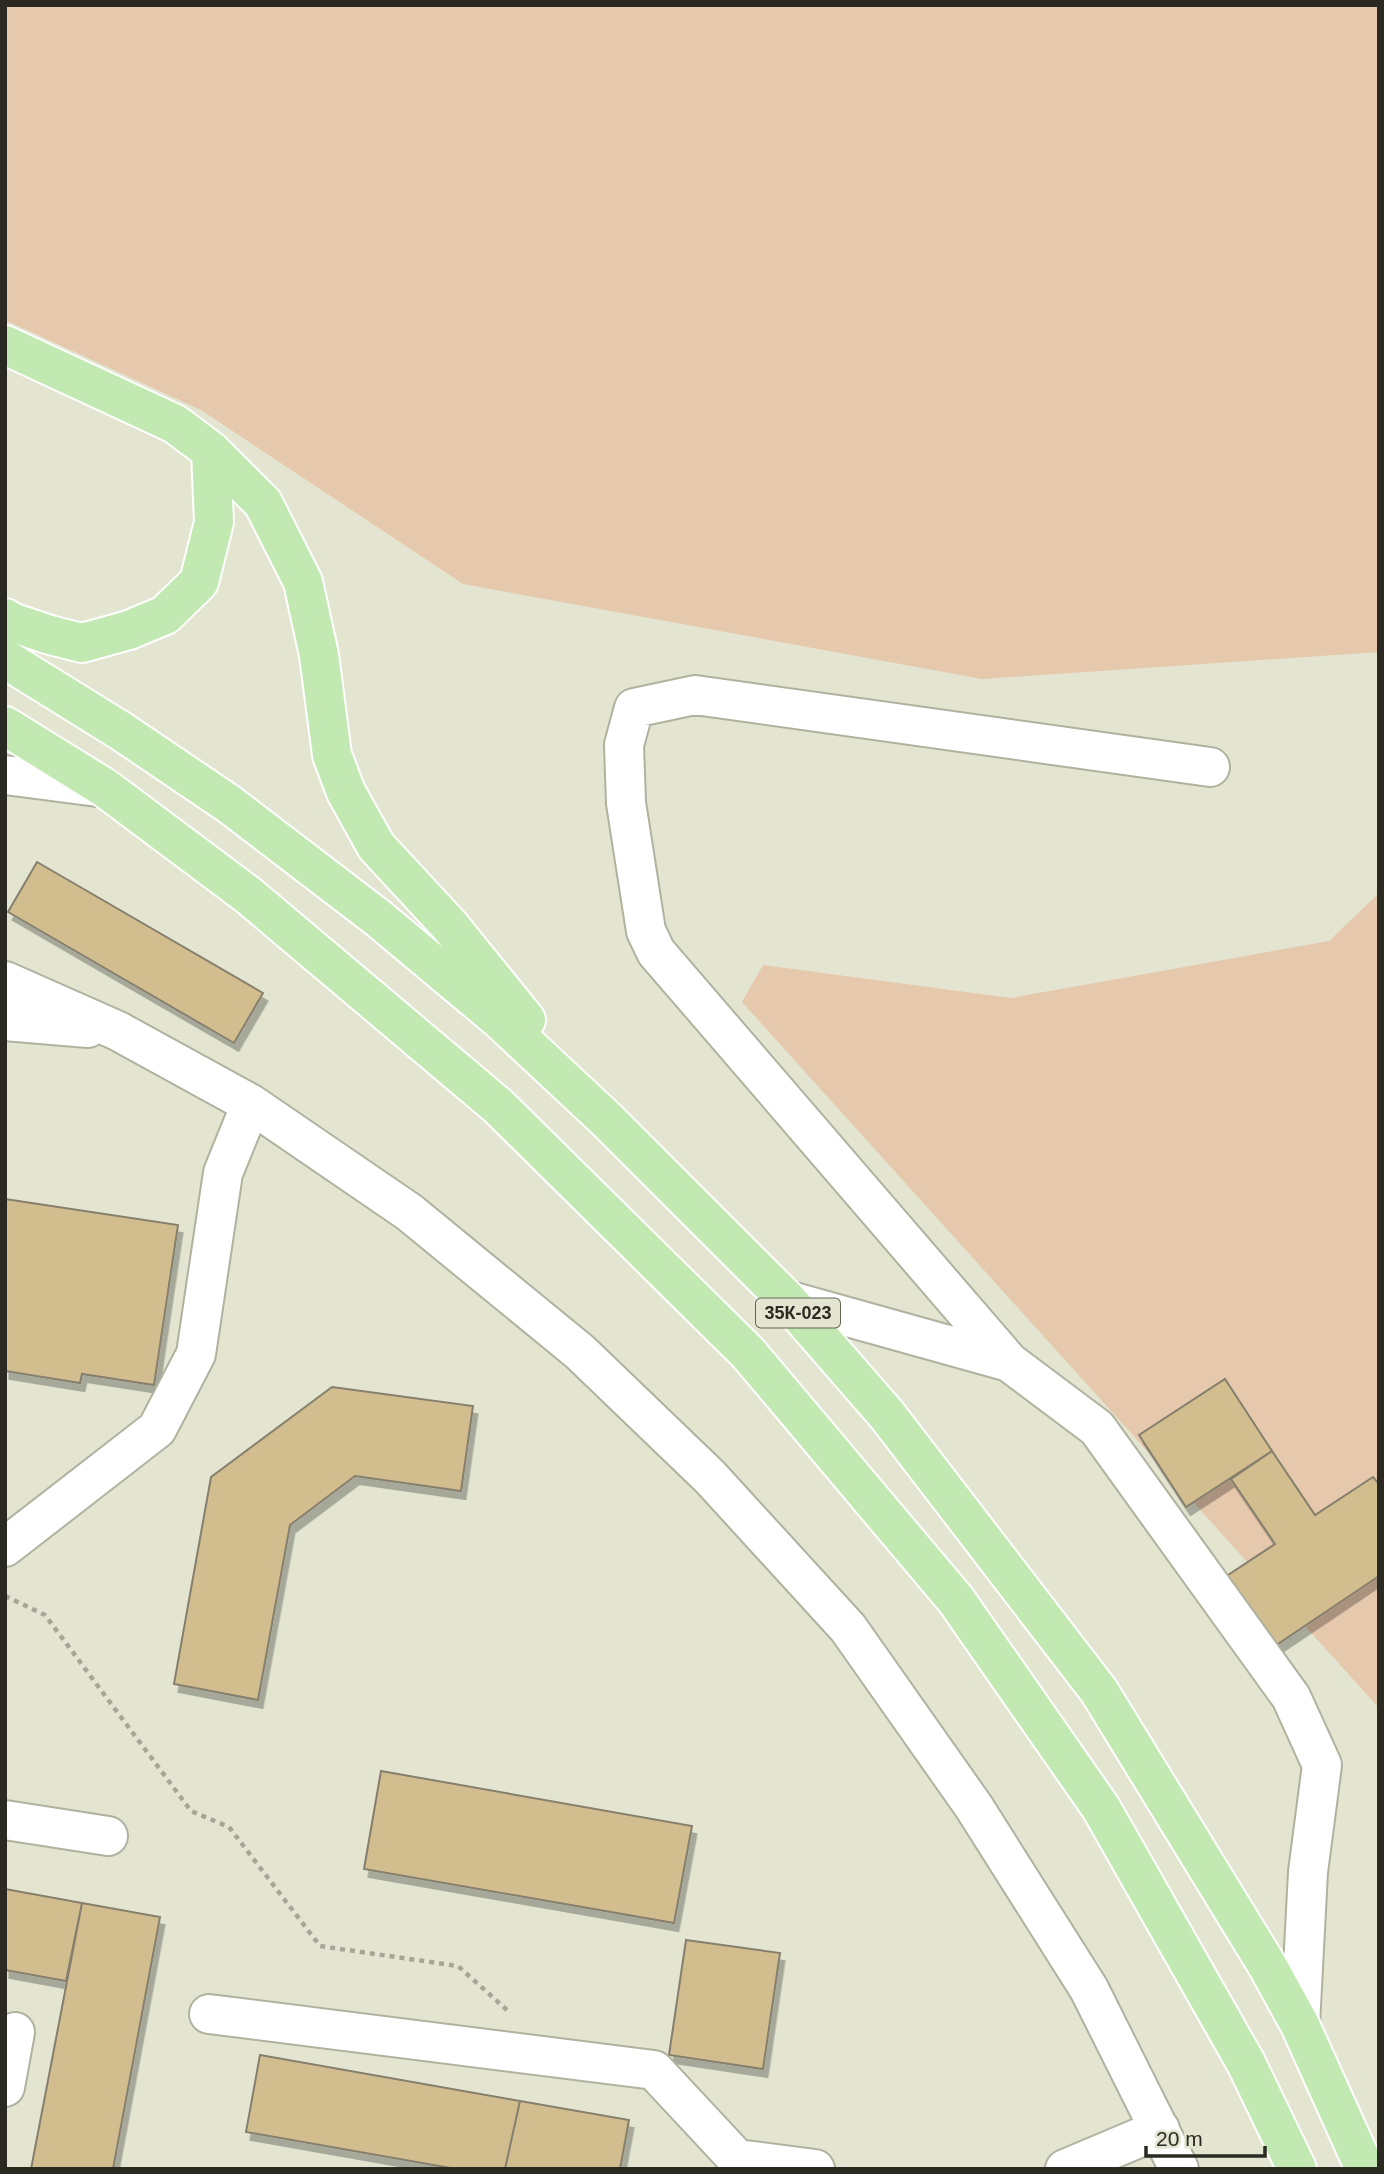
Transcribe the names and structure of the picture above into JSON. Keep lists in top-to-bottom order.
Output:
{
  "streets": {
    "main road": ["35К-023"]
  },
  "scale_bar": "20 m"
}
